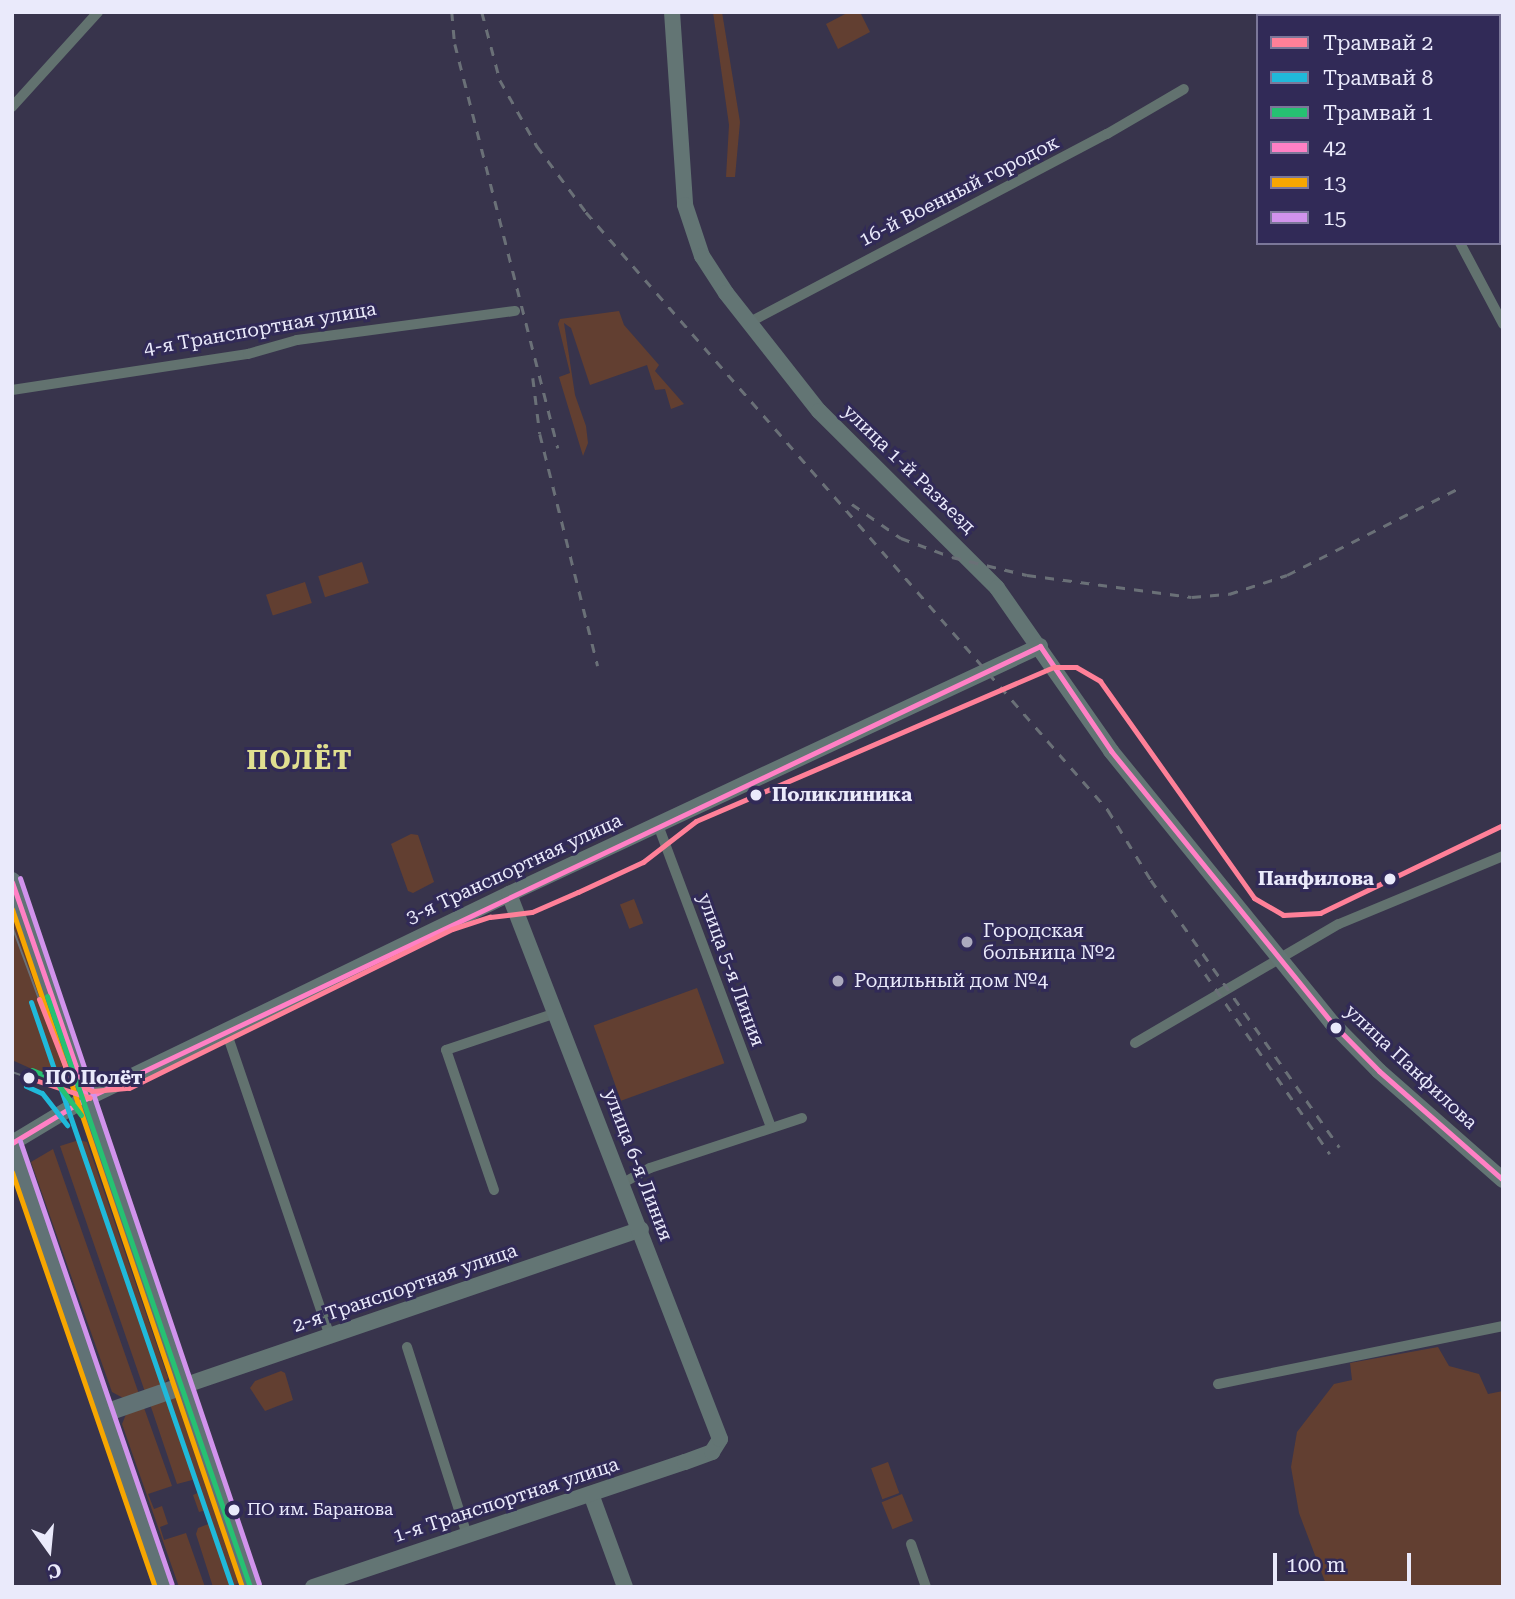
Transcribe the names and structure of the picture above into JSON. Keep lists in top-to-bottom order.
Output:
{
  "streets": {
    "main road": [
      "улица 1-й Разъезд",
      "3-я Транспортная улица",
      "улица Панфилова",
      "улица 6-я Линия",
      "2-я Транспортная улица",
      "1-я Транспортная улица"
    ],
    "street": ["16-й Военный городок", "4-я Транспортная улица", "улица 5-я Линия"]
  },
  "crossings": [
    ["16-й Военный городок", "улица 1-й Разъезд"],
    ["улица 1-й Разъезд", "3-я Транспортная улица"],
    ["улица 1-й Разъезд", "улица Панфилова"],
    ["3-я Транспортная улица", "улица 5-я Линия"],
    ["3-я Транспортная улица", "улица Панфилова"],
    ["3-я Транспортная улица", "улица 6-я Линия"],
    ["улица 6-я Линия", "2-я Транспортная улица"],
    ["улица 6-я Линия", "1-я Транспортная улица"]
  ],
  "districts": ["ПОЛЁТ"],
  "places": [
    "Поликлиника",
    "Панфилова",
    "Городская больница №2",
    "Родильный дом №4",
    "ПО Полёт",
    "ПО им. Баранова"
  ],
  "lines": [
    "transit line 42",
    "tram line 2",
    "transit line 15",
    "transit line 13",
    "tram line 1",
    "tram line 8"
  ],
  "legend": [
    "Трамвай 2",
    "Трамвай 8",
    "Трамвай 1",
    "42",
    "13",
    "15"
  ],
  "scale_bar": "100 m",
  "north": "bottom"
}
